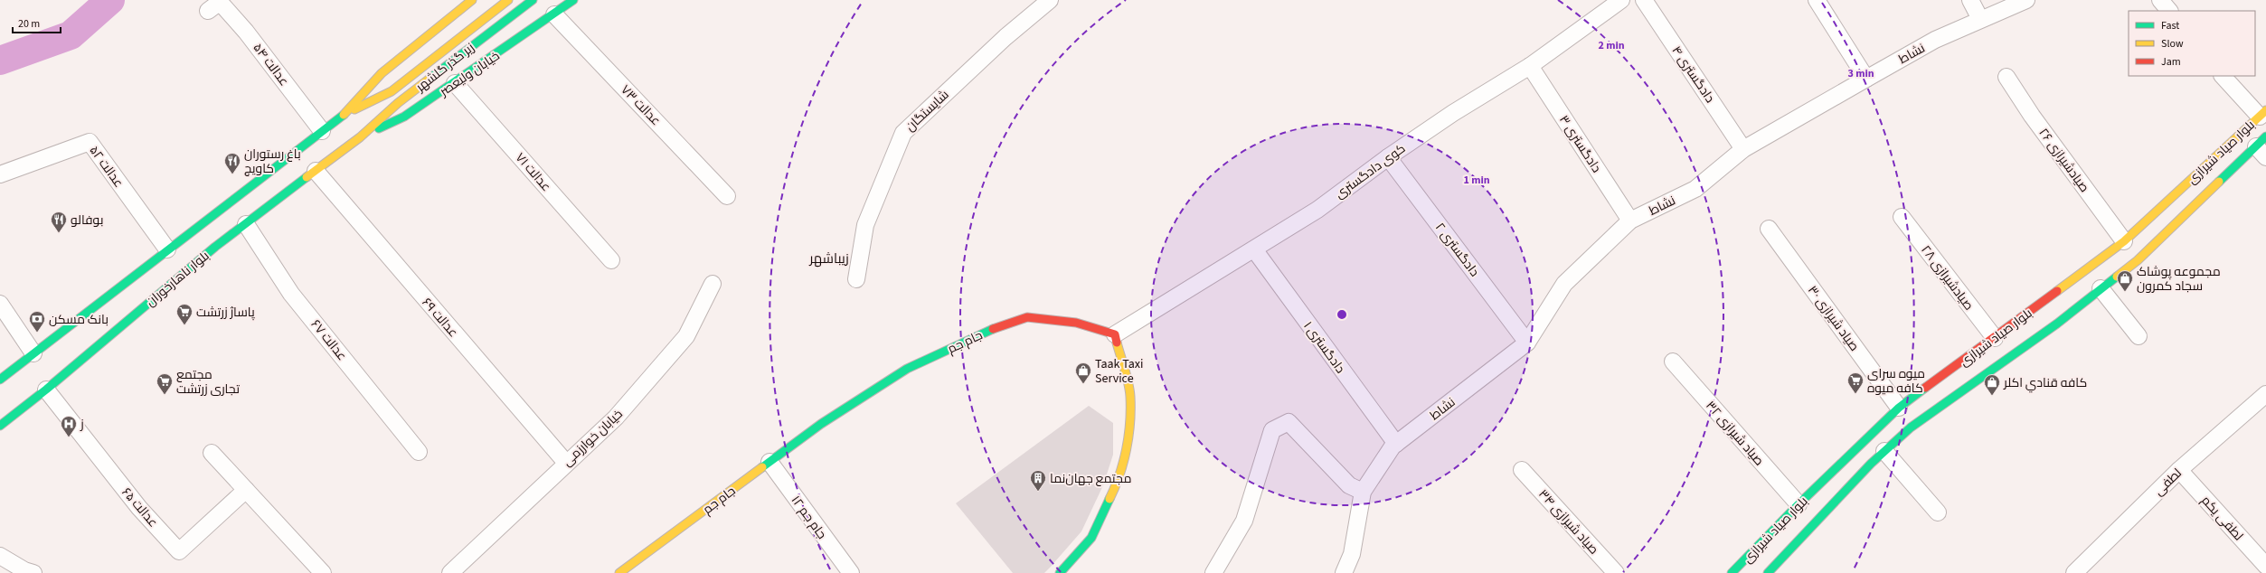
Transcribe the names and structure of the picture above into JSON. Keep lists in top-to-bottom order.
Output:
{
  "streets": {
    "main road": [
      "زیر گذر گلشهر",
      "خیابان ولیعصر",
      "بلوار صیاد شیرازی",
      "بلوار ناهارخوران",
      "جام جم"
    ],
    "street": [
      "نشاط",
      "عدالت ۵۴",
      "دادگستری ۴",
      "عدالت ۷۳",
      "شایستگان",
      "دادگستری ۳",
      "۲۶ صیادشیرازی",
      "عدالت ۵۲",
      "کوی دادگستری",
      "عدالت ۷۱",
      "دادگستری ۲",
      "۲۸ صیادشیرازی",
      "عدالت ۶۹",
      "صیاد شیرازی ۳۰",
      "عدالت ۶۷",
      "دادگستری ۱",
      "صیاد شیرازی ۳۲",
      "خیابان خوارزمی",
      "لطفی",
      "عدالت ۶۵",
      "۱۲ جام جم",
      "لطفی یکم",
      "صیاد شیرازی ۳۴"
    ]
  },
  "crossings": [
    ["نشاط", "دادگستری ۴"],
    ["نشاط", "دادگستری ۳"],
    ["نشاط", "دادگستری ۲"],
    ["نشاط", "دادگستری ۱"],
    ["زیر گذر گلشهر", "خیابان ولیعصر"],
    ["زیر گذر گلشهر", "بلوار ناهارخوران"],
    ["خیابان ولیعصر", "عدالت ۷۳"],
    ["خیابان ولیعصر", "عدالت ۷۱"],
    ["خیابان ولیعصر", "بلوار ناهارخوران"],
    ["دادگستری ۳", "کوی دادگستری"],
    ["بلوار صیاد شیرازی", "۲۶ صیادشیرازی"],
    ["بلوار صیاد شیرازی", "۲۸ صیادشیرازی"],
    ["بلوار صیاد شیرازی", "صیاد شیرازی ۳۰"],
    ["بلوار صیاد شیرازی", "صیاد شیرازی ۳۲"],
    ["کوی دادگستری", "دادگستری ۲"],
    ["کوی دادگستری", "جام جم"],
    ["کوی دادگستری", "دادگستری ۱"],
    ["بلوار ناهارخوران", "عدالت ۶۹"],
    ["بلوار ناهارخوران", "عدالت ۶۷"],
    ["بلوار ناهارخوران", "عدالت ۶۵"],
    ["عدالت ۶۹", "خیابان خوارزمی"],
    ["جام جم", "۱۲ جام جم"],
    ["لطفی", "لطفی یکم"]
  ],
  "districts": ["زیباشهر"],
  "places": {
    "restaurant": ["باغ رستوران کاویچ", "بوفالو"],
    "shop": ["مجموعه پوشاک سجاد کمرون", "Taak Taxi Service", "كافه قنادي اكلر"],
    "supermarket": ["پاساژ زرتشت", "میوه سرای کافه میوه", "مجتمع تجاری زرتشت"],
    "bank": ["بانک مسکن"],
    "hospital": ["ز"],
    "building": ["مجتمع جهان‌نما"]
  },
  "legend": ["Fast", "Slow", "Jam"],
  "scale_bar": "20 m",
  "rings": ["2 min", "3 min", "1 min"]
}
